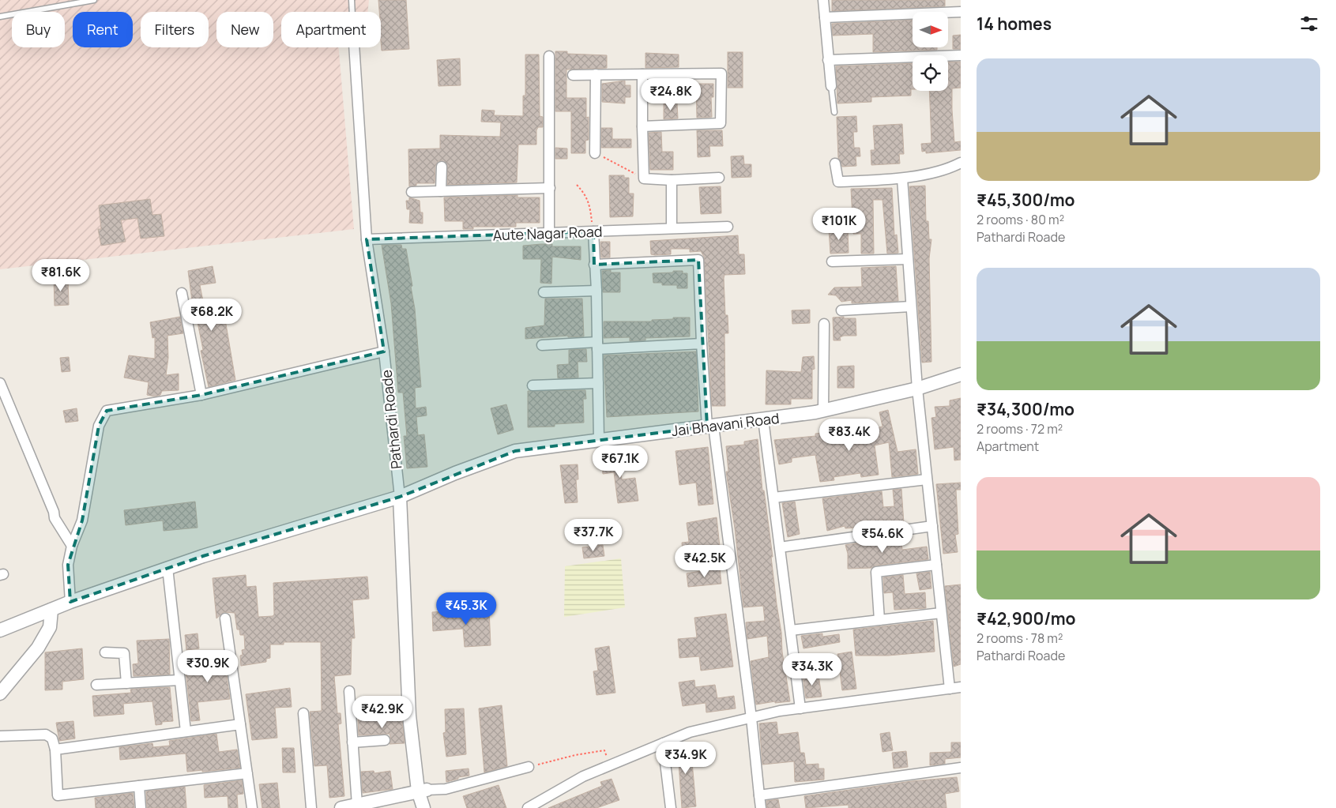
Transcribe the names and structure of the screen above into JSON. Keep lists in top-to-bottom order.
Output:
{
  "streets": {
    "street": ["Aute Nagar Road", "Pathardi Roade", "Jai Bhavani Road"]
  },
  "crossings": [
    ["Aute Nagar Road", "Pathardi Roade"],
    ["Pathardi Roade", "Jai Bhavani Road"]
  ],
  "north": "right",
  "page": {
    "heading": "14 homes",
    "chip": [
      "Buy",
      "Rent",
      "Filters",
      "New",
      "Apartment"
    ],
    "list": [
      {
        "name": "₹45,300/mo",
        "note": "2 rooms · 80 m² · Pathardi Roade"
      },
      {
        "name": "₹34,300/mo",
        "note": "2 rooms · 72 m² · Apartment"
      },
      {
        "name": "₹42,900/mo",
        "note": "2 rooms · 78 m² · Pathardi Roade"
      }
    ],
    "price": [
      "₹24.8K",
      "₹101K",
      "₹81.6K",
      "₹68.2K",
      "₹83.4K",
      "₹67.1K",
      "₹37.7K",
      "₹54.6K",
      "₹42.5K",
      "₹45.3K",
      "₹30.9K",
      "₹34.3K",
      "₹42.9K",
      "₹34.9K"
    ]
  }
}
